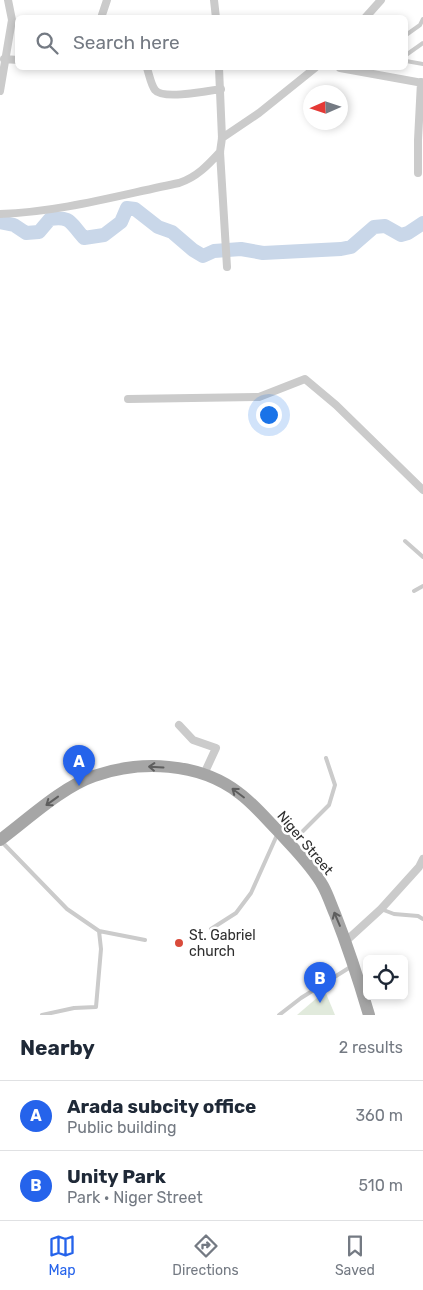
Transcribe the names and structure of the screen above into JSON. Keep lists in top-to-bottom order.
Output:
{
  "streets": {
    "main road": ["Niger Street"]
  },
  "places": ["St. Gabriel church"],
  "north": "left",
  "page": {
    "search": "Search here",
    "pins": ["A", "B"],
    "heading": ["Nearby", "2 results"],
    "list": [
      {
        "mark": "A",
        "name": "Arada subcity office",
        "note": "Public building",
        "value": "360 m"
      },
      {
        "mark": "B",
        "name": "Unity Park",
        "note": "Park · Niger Street",
        "value": "510 m"
      }
    ],
    "nav": ["Map", "Directions", "Saved"]
  }
}
